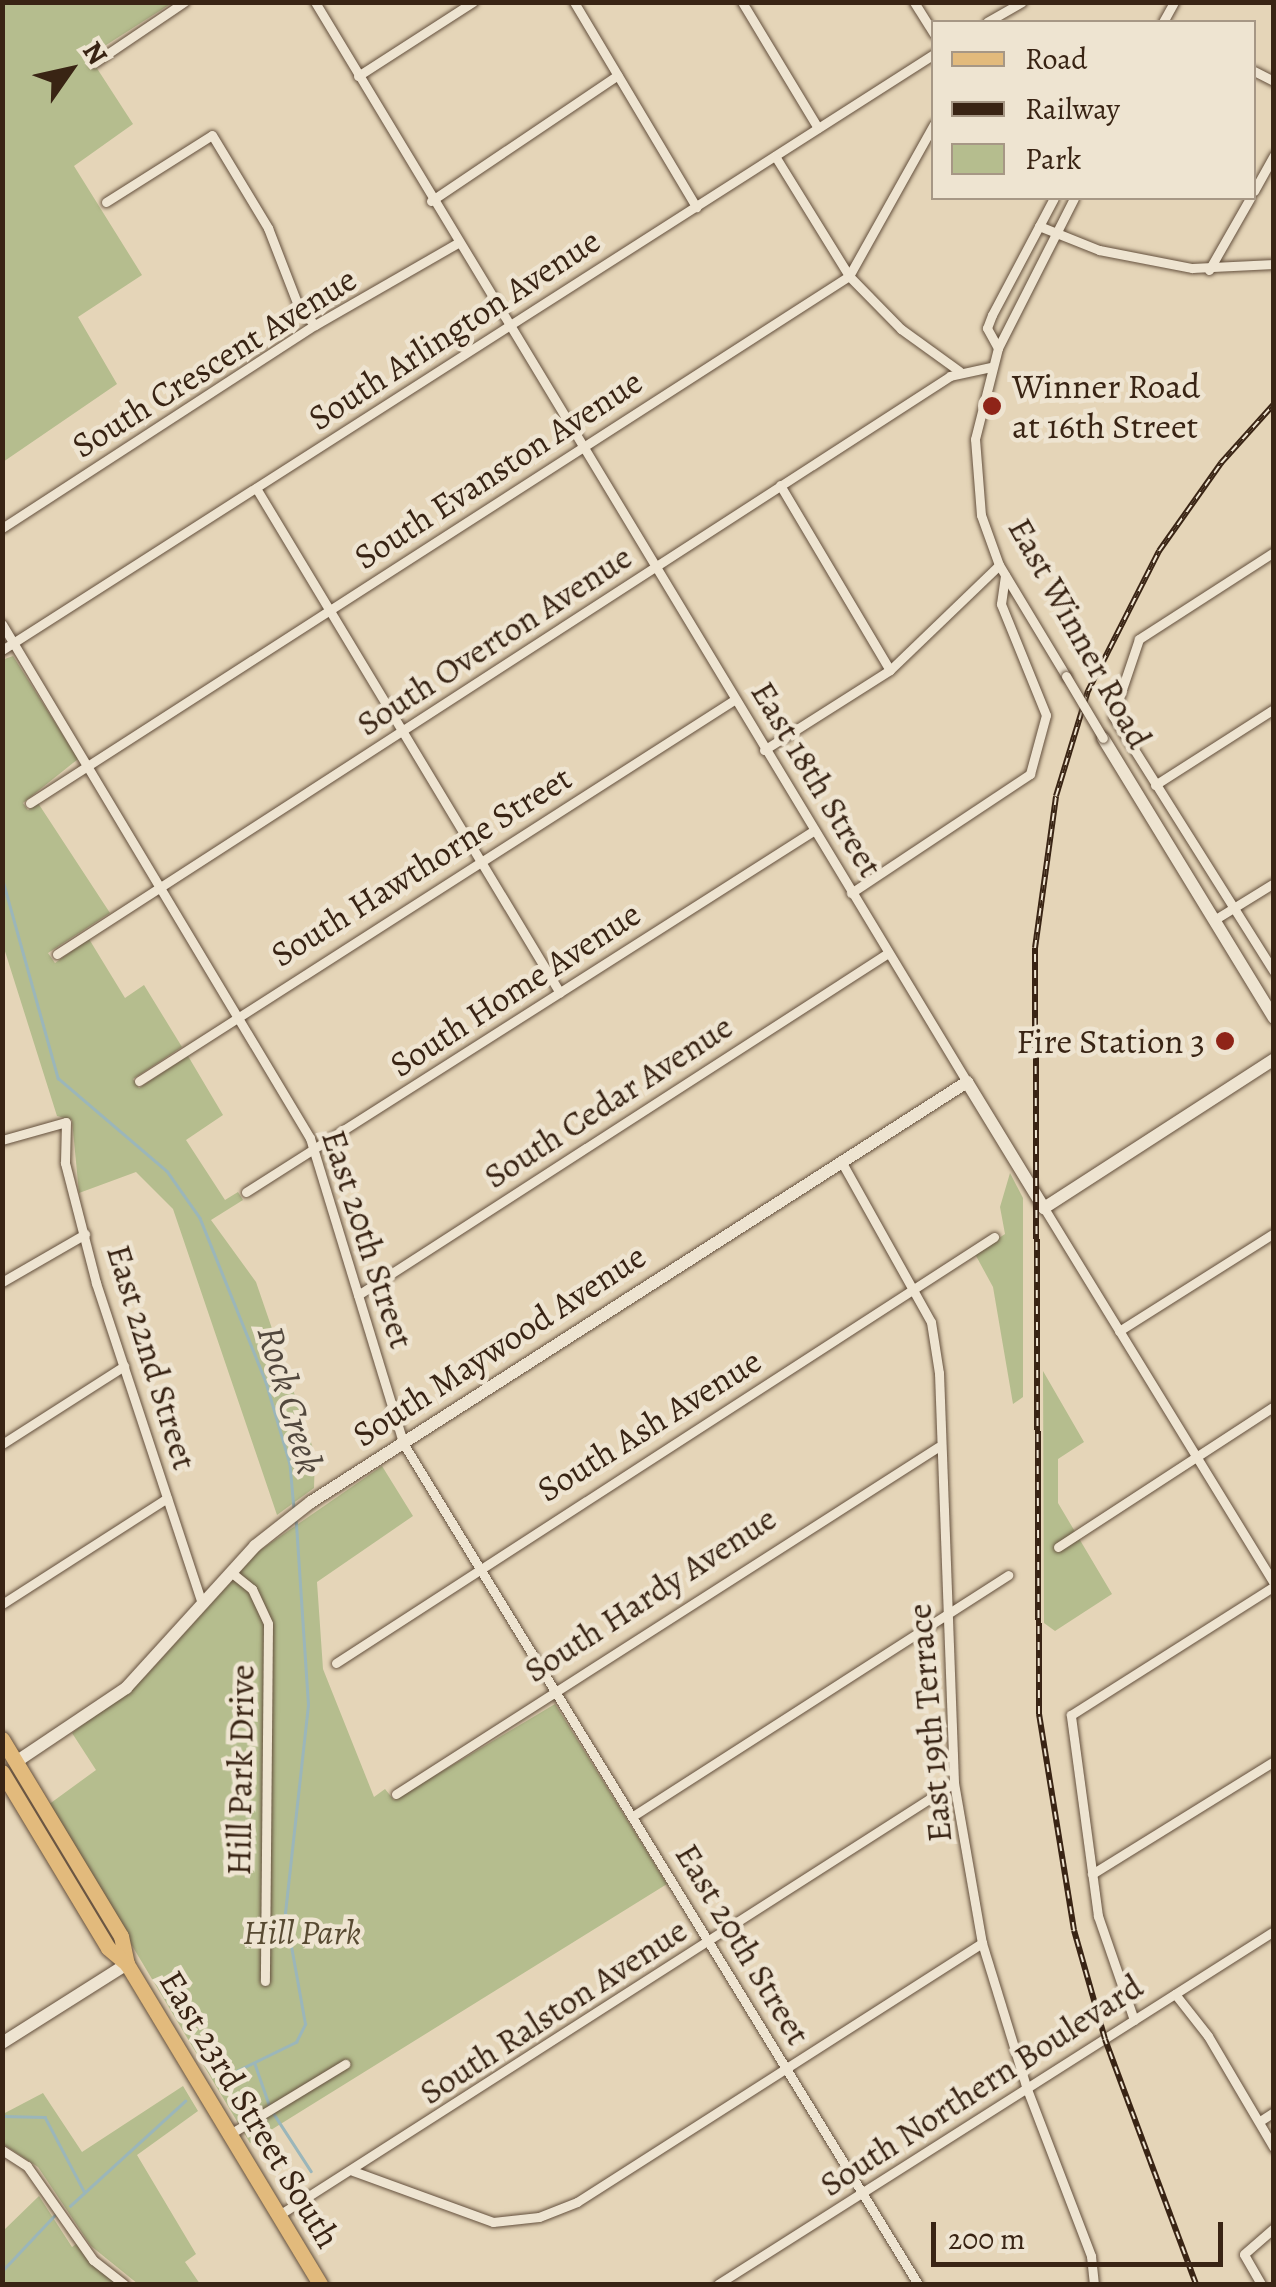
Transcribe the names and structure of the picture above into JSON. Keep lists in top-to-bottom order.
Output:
{
  "streets": {
    "main road": ["East 23rd Street South"],
    "street": [
      "South Arlington Avenue",
      "South Crescent Avenue",
      "South Evanston Avenue",
      "East Winner Road",
      "South Overton Avenue",
      "East 18th Street",
      "South Hawthorne Street",
      "South Home Avenue",
      "South Cedar Avenue",
      "East 20th Street",
      "South Maywood Avenue",
      "East 22nd Street",
      "South Ash Avenue",
      "South Hardy Avenue",
      "East 19th Terrace",
      "Hill Park Drive",
      "South Ralston Avenue",
      "South Northern Boulevard"
    ]
  },
  "crossings": [
    ["South Arlington Avenue", "East 18th Street"],
    ["South Arlington Avenue", "East 20th Street"],
    ["South Crescent Avenue", "East 18th Street"],
    ["South Evanston Avenue", "East 18th Street"],
    ["South Evanston Avenue", "East 20th Street"],
    ["South Overton Avenue", "East 18th Street"],
    ["South Overton Avenue", "East 20th Street"],
    ["East 18th Street", "South Hawthorne Street"],
    ["East 18th Street", "South Home Avenue"],
    ["East 18th Street", "South Cedar Avenue"],
    ["East 18th Street", "South Maywood Avenue"],
    ["South Hawthorne Street", "East 20th Street"],
    ["South Home Avenue", "East 20th Street"],
    ["South Cedar Avenue", "East 20th Street"],
    ["East 20th Street", "South Maywood Avenue"],
    ["East 20th Street", "South Ash Avenue"],
    ["East 20th Street", "South Hardy Avenue"],
    ["East 20th Street", "South Ralston Avenue"],
    ["East 20th Street", "South Northern Boulevard"],
    ["South Maywood Avenue", "East 22nd Street"],
    ["South Maywood Avenue", "East 19th Terrace"],
    ["South Maywood Avenue", "Hill Park Drive"],
    ["South Maywood Avenue", "East 23rd Street South"],
    ["South Ash Avenue", "East 19th Terrace"],
    ["South Hardy Avenue", "East 19th Terrace"],
    ["East 19th Terrace", "South Ralston Avenue"],
    ["East 19th Terrace", "South Northern Boulevard"],
    ["South Ralston Avenue", "East 23rd Street South"]
  ],
  "water": ["Rock Creek"],
  "parks": ["Hill Park"],
  "places": ["Winner Road at 16th Street", "Fire Station 3"],
  "legend": ["Road", "Railway", "Park"],
  "scale_bar": "200 m",
  "north": "top right"
}
